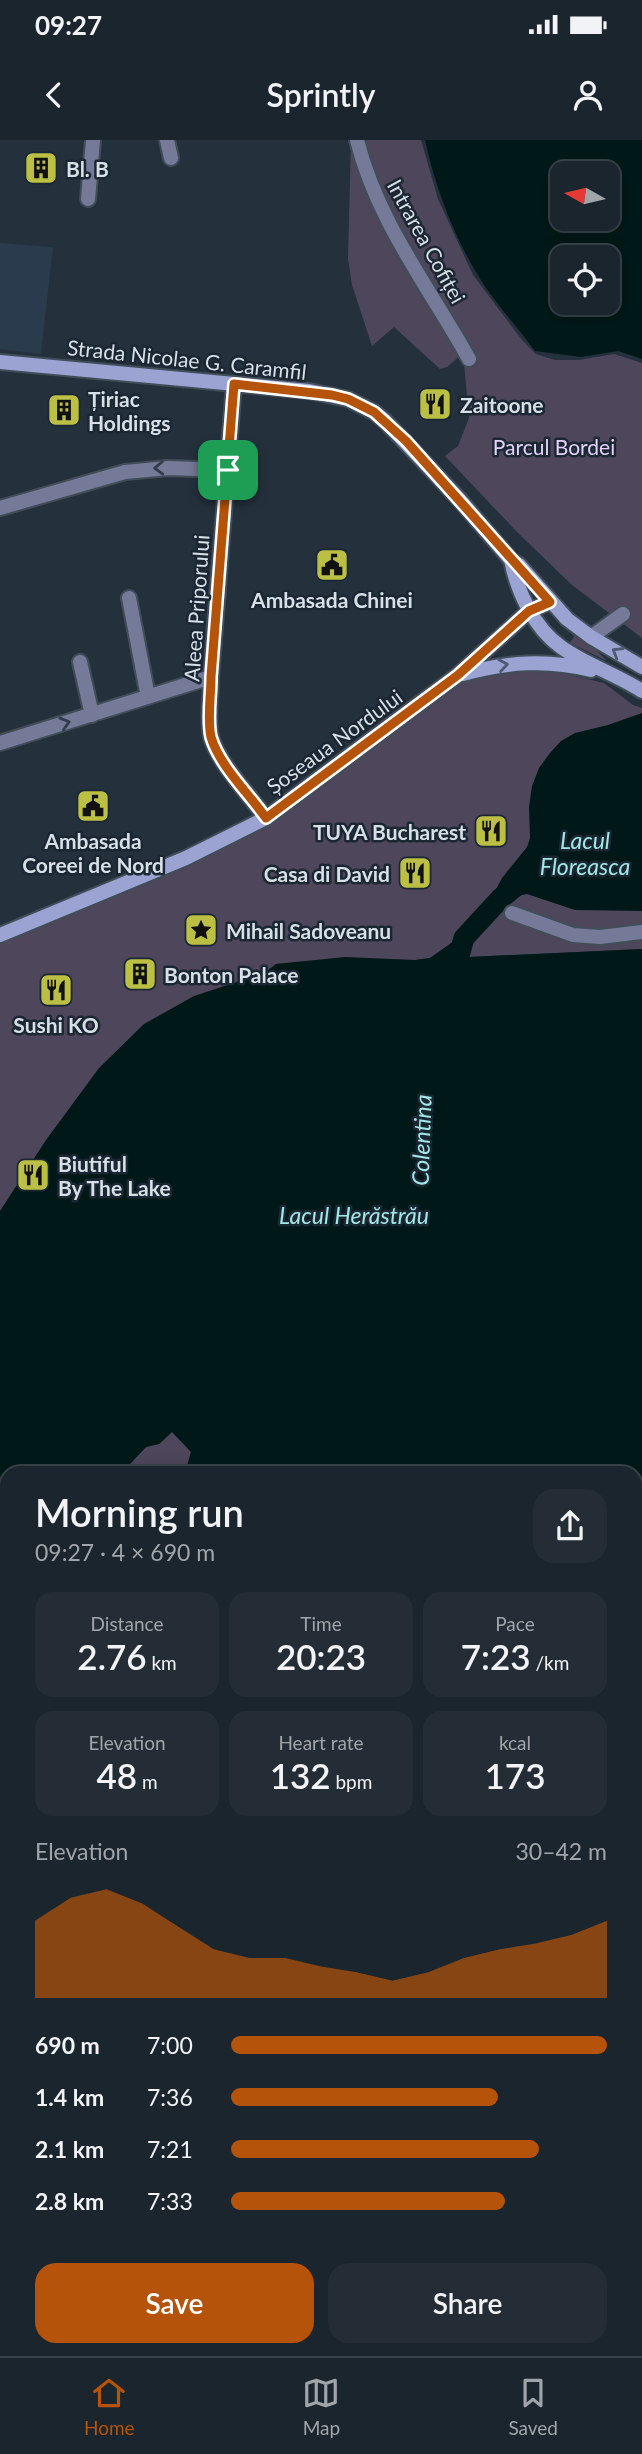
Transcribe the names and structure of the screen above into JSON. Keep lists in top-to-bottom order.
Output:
{
  "streets": {
    "main road": ["Strada Nicolae G. Caramfil", "Șoseaua Nordului"],
    "street": ["Intrarea Cofiței", "Aleea Priporului"]
  },
  "crossings": [
    ["Strada Nicolae G. Caramfil", "Aleea Priporului"],
    ["Strada Nicolae G. Caramfil", "Șoseaua Nordului"],
    ["Aleea Priporului", "Șoseaua Nordului"]
  ],
  "water": ["Lacul Floreasca", "Colentina", "Lacul Herăstrău"],
  "parks": ["Parcul Bordei"],
  "places": {
    "building": ["Bl. B", "Țiriac Holdings", "Bonton Palace"],
    "restaurant": [
      "Zaitoone",
      "TUYA Bucharest",
      "Casa di David",
      "Sushi KO",
      "Biutiful By The Lake"
    ],
    "public building": ["Ambasada Chinei", "Ambasada Coreei de Nord"],
    "place": ["Mihail Sadoveanu"]
  },
  "north": "left",
  "page": {
    "status": "09:27",
    "header": "Sprintly",
    "heading": ["Morning run", "09:27 · 4 × 690 m"],
    "stats": [
      ["Distance", "2.76 km"],
      ["Time", "20:23"],
      ["Pace", "7:23 /km"],
      ["Elevation", "48 m"],
      ["Heart rate", "132 bpm"],
      ["kcal", "173"]
    ],
    "chart": ["Elevation", "30–42 m"],
    "list": [
      {
        "name": "690 m",
        "note": "7:00"
      },
      {
        "name": "1.4 km",
        "note": "7:36"
      },
      {
        "name": "2.1 km",
        "note": "7:21"
      },
      {
        "name": "2.8 km",
        "note": "7:33"
      }
    ],
    "buttons": ["Save", "Share"],
    "tabs": ["Home", "Map", "Saved"]
  }
}
